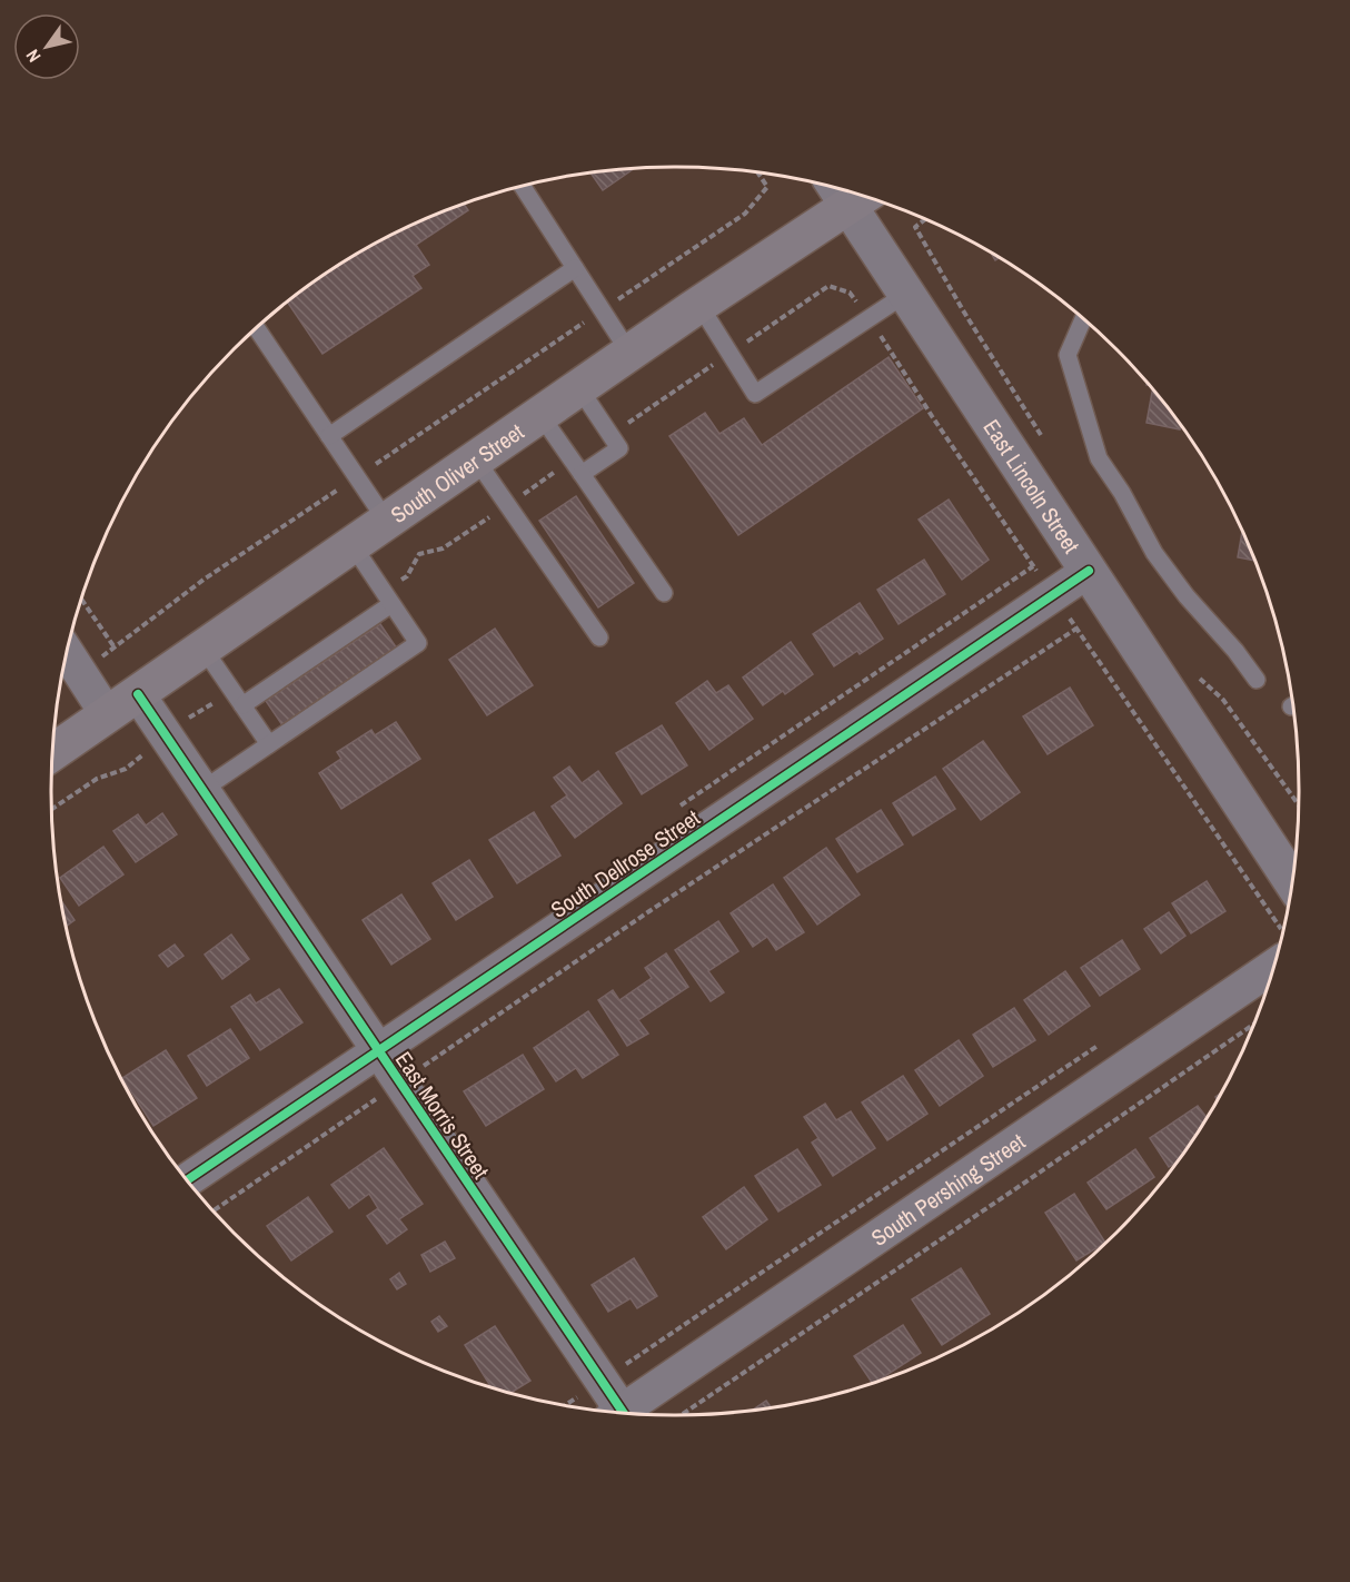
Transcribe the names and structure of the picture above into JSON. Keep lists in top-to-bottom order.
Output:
{
  "streets": {
    "main road": ["South Oliver Street"],
    "street": [
      "East Lincoln Street",
      "South Dellrose Street",
      "East Morris Street",
      "South Pershing Street"
    ]
  },
  "crossings": [
    ["South Oliver Street", "East Morris Street"],
    ["East Lincoln Street", "South Dellrose Street"],
    ["South Dellrose Street", "East Morris Street"]
  ],
  "north": "bottom left"
}
